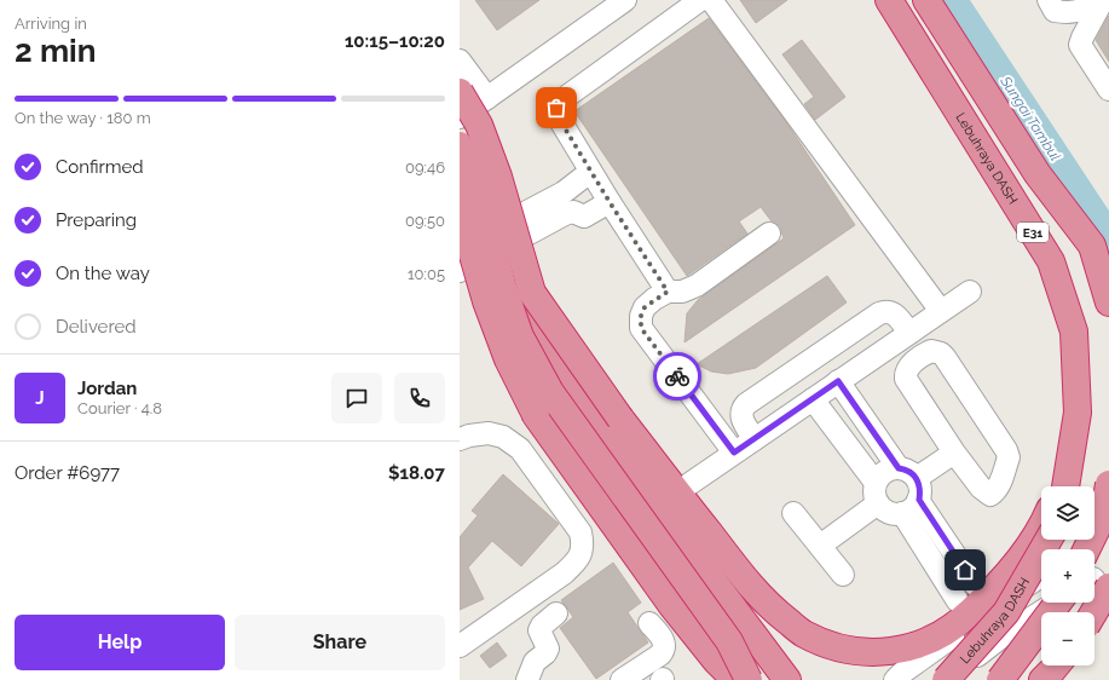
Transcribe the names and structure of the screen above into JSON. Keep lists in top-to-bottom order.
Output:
{
  "streets": {
    "highway": ["Lebuhraya DASH", "E31"]
  },
  "water": ["Sungai Tambul"],
  "page": {
    "heading": ["2 min", "Arriving in", "10:15–10:20"],
    "panel": [
      "Jordan",
      "Courier · 4.8",
      "Order #6977",
      "$18.07"
    ],
    "bar": "On the way · 180 m",
    "list": [
      ["Confirmed", "09:46"],
      ["Preparing", "09:50"],
      ["On the way", "10:05"],
      "Delivered"
    ],
    "round": "J",
    "map_buttons": ["+", "−"],
    "buttons": ["Help", "Share"]
  }
}
